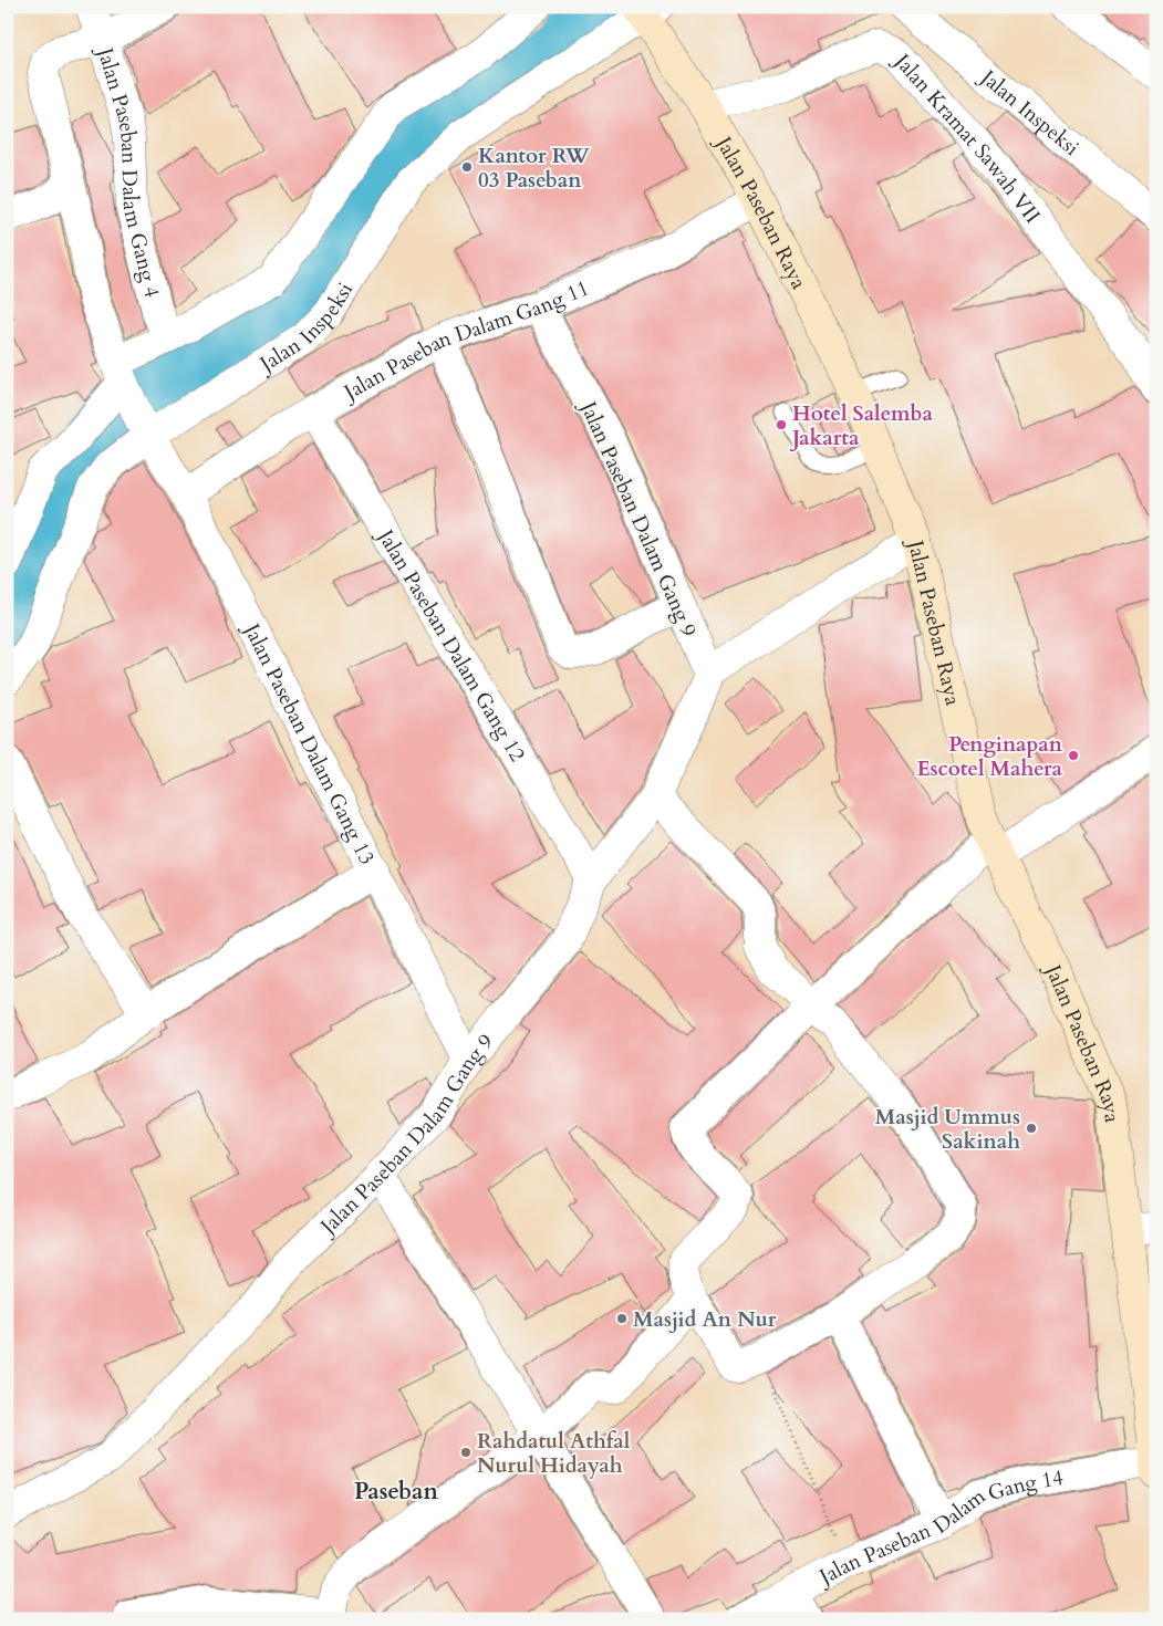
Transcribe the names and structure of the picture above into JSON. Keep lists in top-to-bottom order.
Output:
{
  "streets": {
    "main road": ["Jalan Paseban Raya"],
    "street": [
      "Jalan Inspeksi",
      "Jalan Kramat Sawah VII",
      "Jalan Paseban Dalam Gang 4",
      "Jalan Paseban Dalam Gang 11",
      "Jalan Paseban Dalam Gang 9",
      "Jalan Paseban Dalam Gang 12",
      "Jalan Paseban Dalam Gang 13",
      "Jalan Paseban Dalam Gang 14"
    ]
  },
  "crossings": [
    ["Jalan Inspeksi", "Jalan Paseban Raya"],
    ["Jalan Inspeksi", "Jalan Paseban Dalam Gang 13"],
    ["Jalan Kramat Sawah VII", "Jalan Paseban Raya"],
    ["Jalan Paseban Raya", "Jalan Paseban Dalam Gang 11"],
    ["Jalan Paseban Raya", "Jalan Paseban Dalam Gang 14"],
    ["Jalan Paseban Dalam Gang 11", "Jalan Paseban Dalam Gang 9"],
    ["Jalan Paseban Dalam Gang 11", "Jalan Paseban Dalam Gang 12"],
    ["Jalan Paseban Dalam Gang 11", "Jalan Paseban Dalam Gang 13"],
    ["Jalan Paseban Dalam Gang 9", "Jalan Paseban Dalam Gang 12"],
    ["Jalan Paseban Dalam Gang 9", "Jalan Paseban Dalam Gang 13"]
  ],
  "districts": ["Paseban"],
  "places": [
    "Kantor RW 03 Paseban",
    "Hotel Salemba Jakarta",
    "Penginapan Escotel Mahera",
    "Masjid Ummus Sakinah",
    "Masjid An Nur",
    "Rahdatul Athfal Nurul Hidayah"
  ]
}
